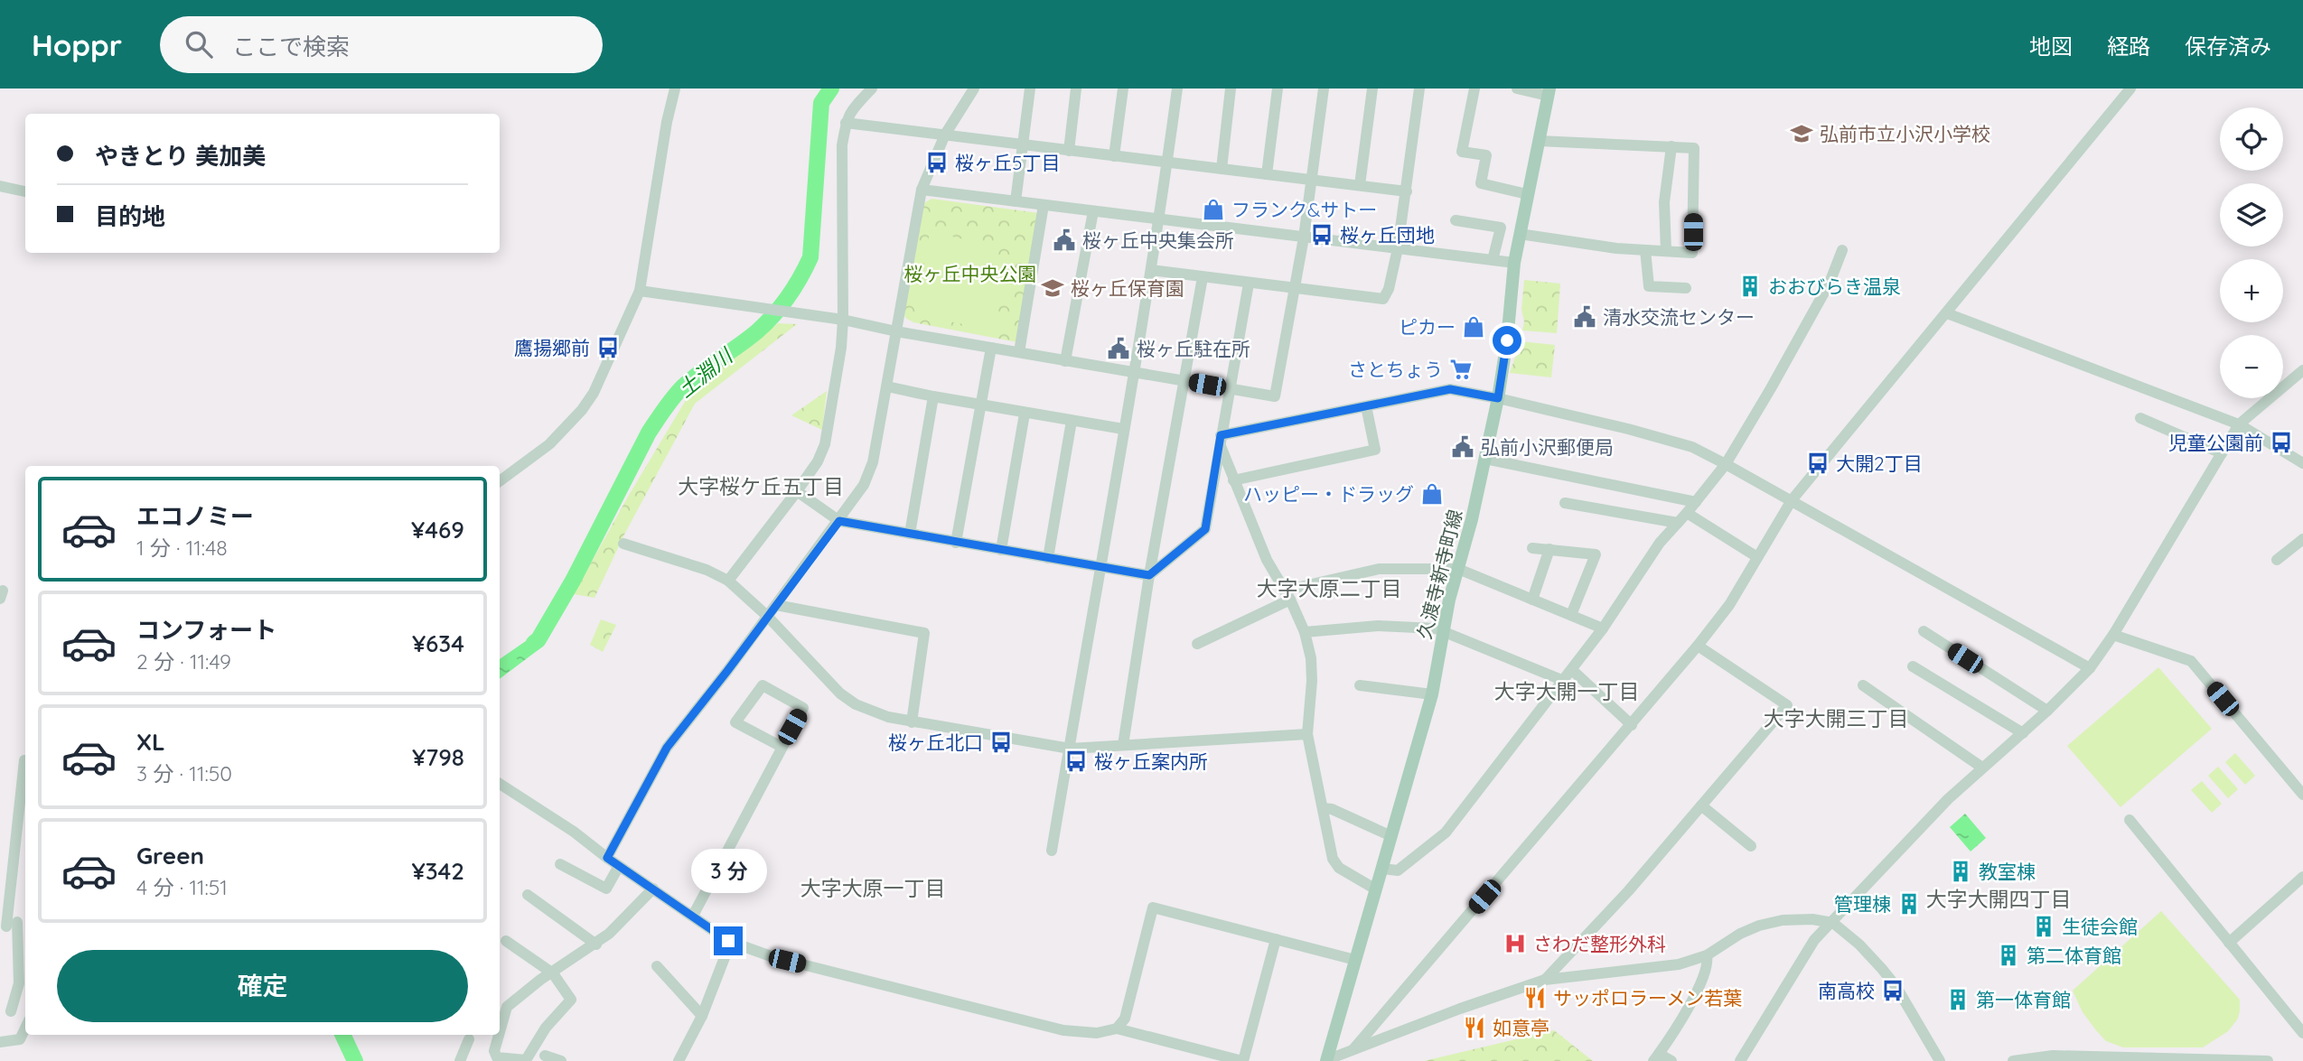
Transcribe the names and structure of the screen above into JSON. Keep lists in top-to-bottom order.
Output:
{
  "streets": {
    "main road": ["久渡寺新寺町線"]
  },
  "districts": [
    "大字桜ケ丘五丁目",
    "大字大原二丁目",
    "大字大開一丁目",
    "大字大開三丁目",
    "大字大原一丁目",
    "大字大開四丁目"
  ],
  "water": ["土淵川"],
  "parks": ["桜ヶ丘中央公園"],
  "places": {
    "school or university": ["弘前市立小沢小学校", "桜ヶ丘保育園"],
    "bus stop": [
      "桜ヶ丘5丁目",
      "桜ヶ丘団地",
      "鷹揚郷前",
      "児童公園前",
      "大開2丁目",
      "桜ヶ丘北口",
      "桜ヶ丘案内所",
      "南高校"
    ],
    "shop": ["フランク&サトー", "ピカー", "ハッピー・ドラッグ"],
    "public building": [
      "桜ヶ丘中央集会所",
      "清水交流センター",
      "桜ヶ丘駐在所",
      "弘前小沢郵便局"
    ],
    "building": [
      "おおびらき温泉",
      "教室棟",
      "管理棟",
      "生徒会館",
      "第二体育館",
      "第一体育館"
    ],
    "supermarket": ["さとちょう"],
    "hospital": ["さわだ整形外科"],
    "restaurant": ["サッポロラーメン若葉", "如意亭"]
  },
  "page": {
    "header": "Hoppr",
    "search": "ここで検索",
    "nav": ["地図", "経路", "保存済み"],
    "map_buttons": ["+", "−"],
    "banner": ["やきとり 美加美", "目的地"],
    "list": [
      {
        "name": "エコノミー",
        "note": "1 分 · 11:48",
        "value": "¥469"
      },
      {
        "name": "コンフォート",
        "note": "2 分 · 11:49",
        "value": "¥634"
      },
      {
        "name": "XL",
        "note": "3 分 · 11:50",
        "value": "¥798"
      },
      {
        "name": "Green",
        "note": "4 分 · 11:51",
        "value": "¥342"
      }
    ],
    "bubble": "3 分",
    "buttons": "確定"
  }
}
